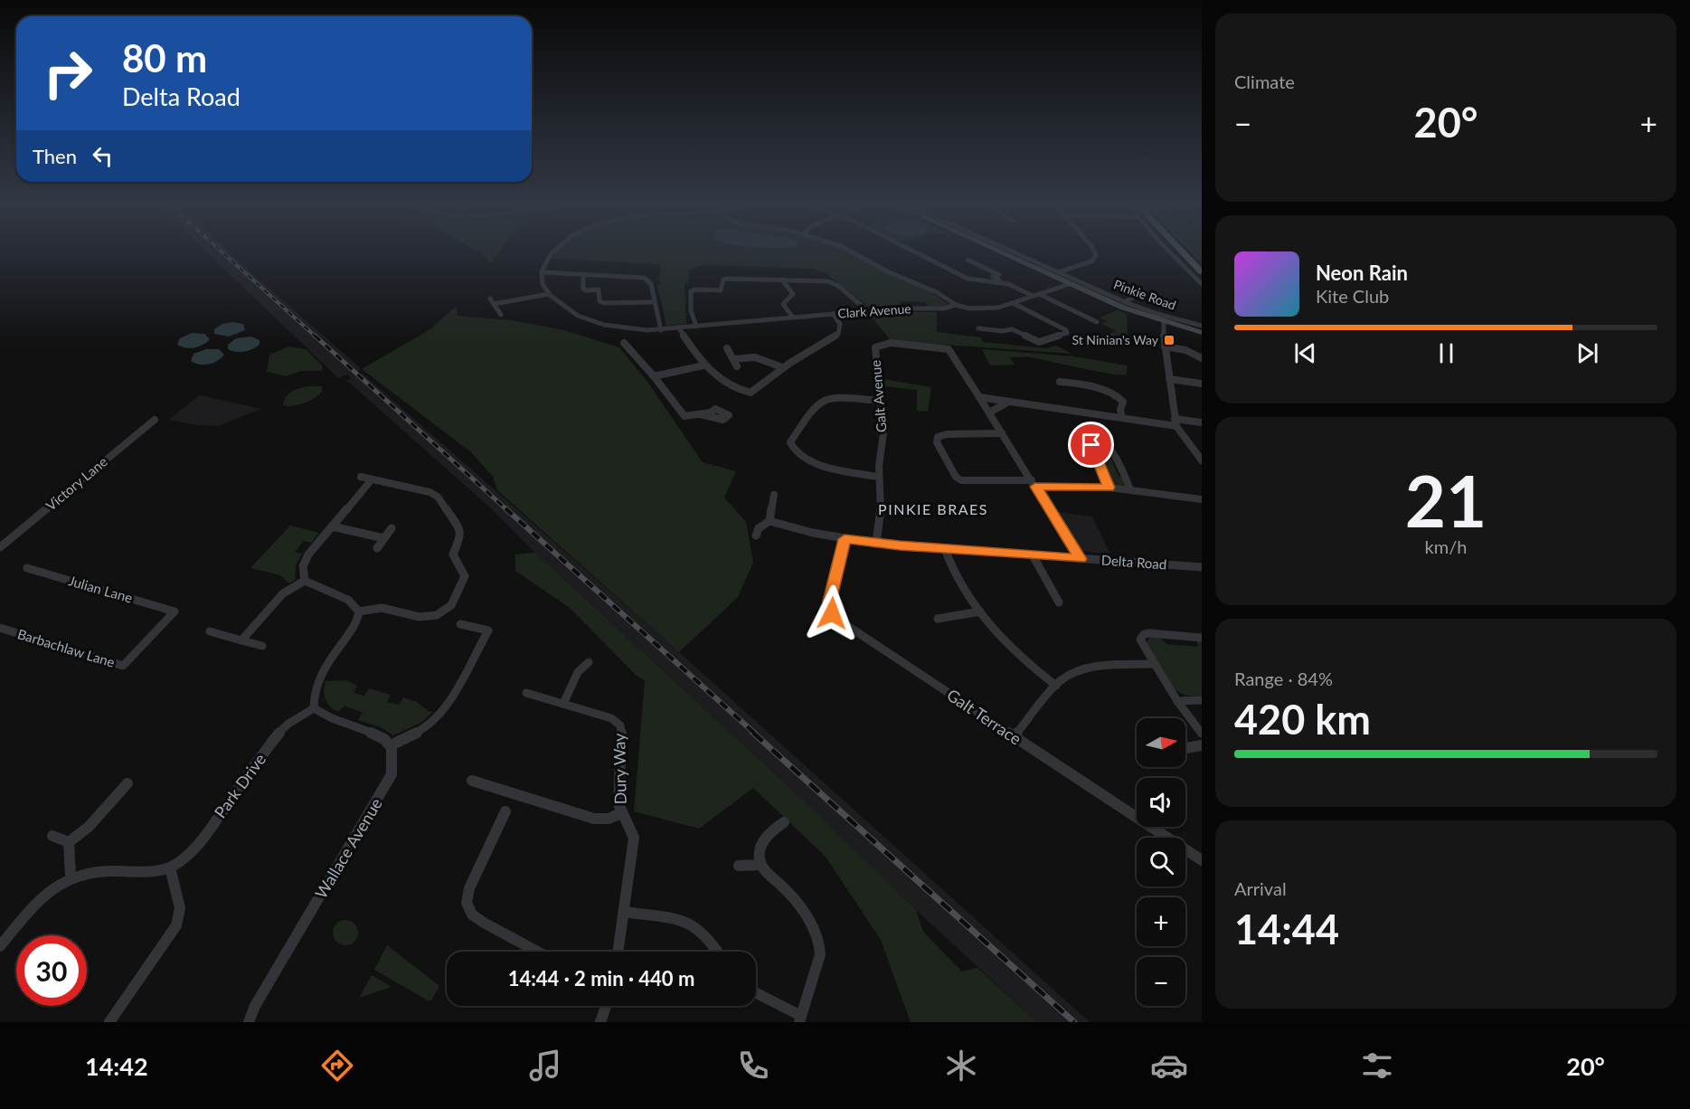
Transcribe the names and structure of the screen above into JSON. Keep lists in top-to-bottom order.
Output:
{
  "streets": {
    "main road": ["Pinkie Road"],
    "street": [
      "Clark Avenue",
      "Galt Avenue",
      "Victory Lane",
      "Delta Road",
      "Julian Lane",
      "Barbachlaw Lane",
      "Galt Terrace",
      "Dury Way",
      "Park Drive",
      "Wallace Avenue"
    ]
  },
  "crossings": [
    ["Galt Avenue", "Delta Road"],
    ["Delta Road", "Galt Terrace"],
    ["Julian Lane", "Barbachlaw Lane"]
  ],
  "districts": ["PINKIE BRAES"],
  "places": {
    "transit": ["St Ninian's Way"]
  },
  "north": "right",
  "page": {
    "tile": [
      "Climate",
      ["21", "km/h"],
      ["Range · 84%", "420 km"],
      ["Arrival", "14:44"]
    ],
    "turn": ["80 m", "Delta Road"],
    "heat": ["−", "20°", "+"],
    "then": "Then",
    "song": ["Neon Rain", "Kite Club"],
    "map_buttons": ["+", "−"],
    "limit": "30",
    "trip": "14:44 · 2 min · 440 m",
    "tabs": ["14:42", "20°"]
  }
}
